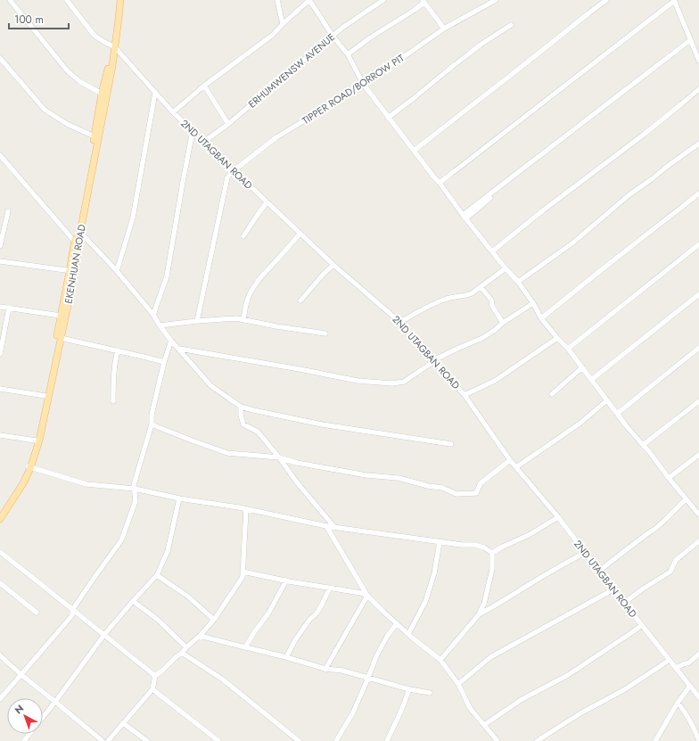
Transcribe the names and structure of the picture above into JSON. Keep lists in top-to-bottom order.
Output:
{
  "streets": {
    "main road": ["EKENHUAN ROAD"],
    "street": ["ERHUMWENSW AVENUE", "TIPPER ROAD/BORROW PIT", "2ND UTAGBAN ROAD"]
  },
  "crossings": [
    ["ERHUMWENSW AVENUE", "2ND UTAGBAN ROAD"],
    ["TIPPER ROAD/BORROW PIT", "2ND UTAGBAN ROAD"],
    ["2ND UTAGBAN ROAD", "EKENHUAN ROAD"]
  ],
  "scale_bar": "100 m",
  "north": "top left"
}
